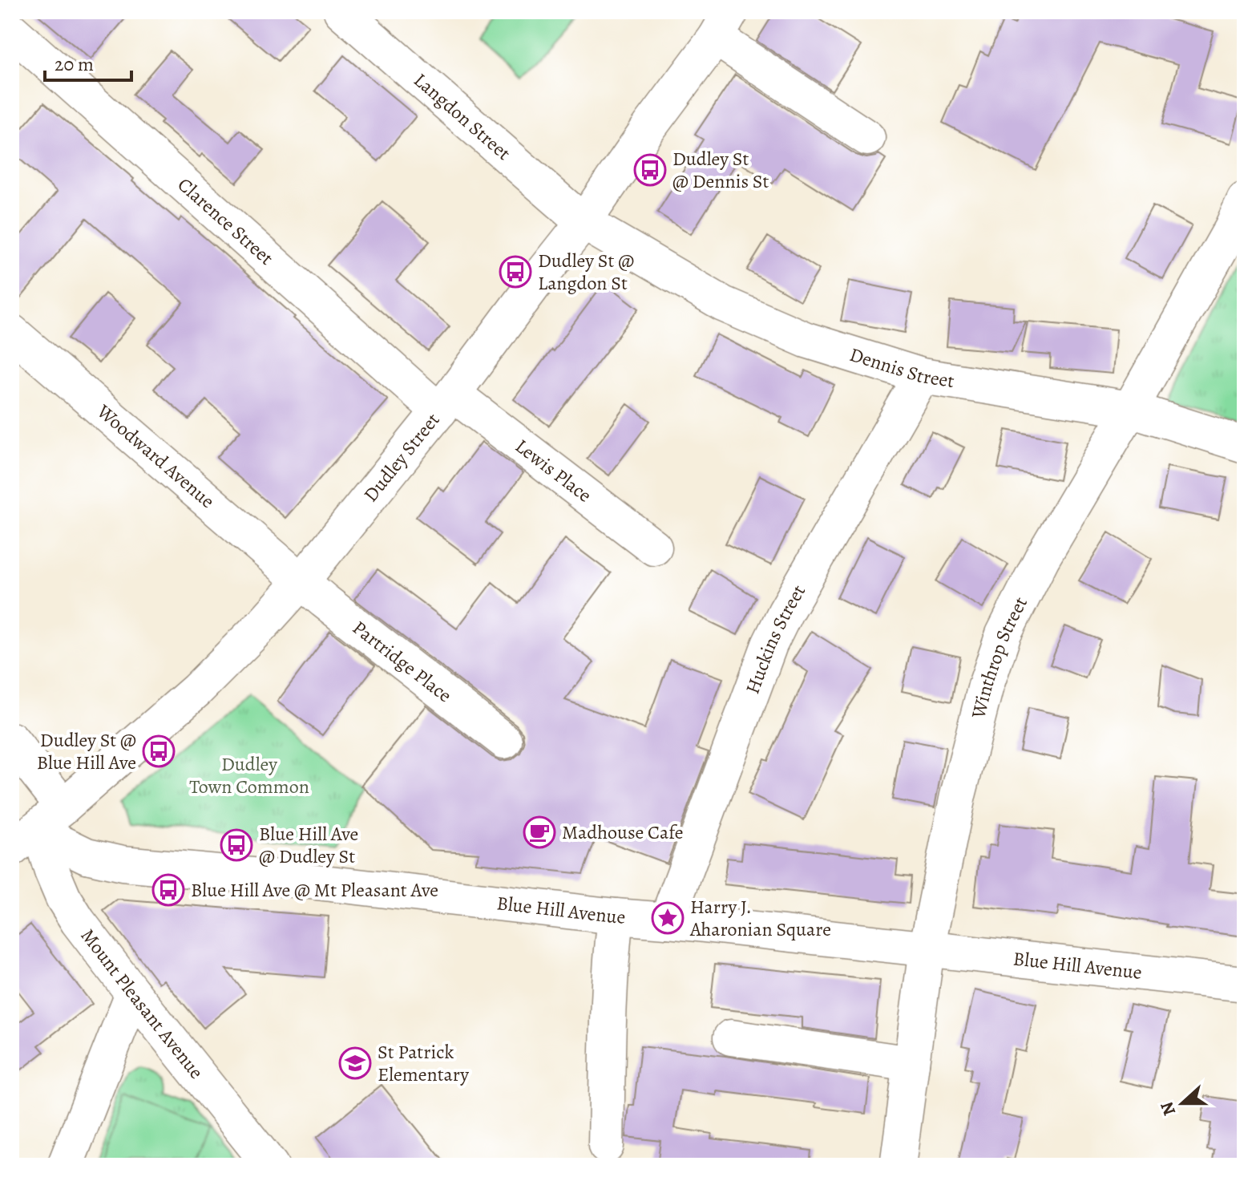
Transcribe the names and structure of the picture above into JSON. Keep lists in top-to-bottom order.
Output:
{
  "streets": {
    "street": [
      "Langdon Street",
      "Clarence Street",
      "Dennis Street",
      "Woodward Avenue",
      "Dudley Street",
      "Lewis Place",
      "Huckins Street",
      "Winthrop Street",
      "Partridge Place",
      "Blue Hill Avenue",
      "Mount Pleasant Avenue"
    ]
  },
  "crossings": [
    ["Langdon Street", "Dennis Street"],
    ["Langdon Street", "Dudley Street"],
    ["Clarence Street", "Dudley Street"],
    ["Clarence Street", "Lewis Place"],
    ["Dennis Street", "Dudley Street"],
    ["Dennis Street", "Huckins Street"],
    ["Dennis Street", "Winthrop Street"],
    ["Woodward Avenue", "Dudley Street"],
    ["Woodward Avenue", "Partridge Place"],
    ["Dudley Street", "Lewis Place"],
    ["Dudley Street", "Partridge Place"],
    ["Dudley Street", "Blue Hill Avenue"],
    ["Dudley Street", "Mount Pleasant Avenue"],
    ["Huckins Street", "Blue Hill Avenue"],
    ["Winthrop Street", "Blue Hill Avenue"],
    ["Blue Hill Avenue", "Mount Pleasant Avenue"]
  ],
  "parks": ["Dudley Town Common"],
  "places": {
    "bus stop": [
      "Dudley St @ Dennis St",
      "Dudley St @ Langdon St",
      "Dudley St @ Blue Hill Ave",
      "Blue Hill Ave @ Dudley St",
      "Blue Hill Ave @ Mt Pleasant Ave"
    ],
    "cafe": ["Madhouse Cafe"],
    "place": ["Harry J. Aharonian Square"],
    "school or university": ["St Patrick Elementary"]
  },
  "scale_bar": "20 m",
  "north": "left"
}
